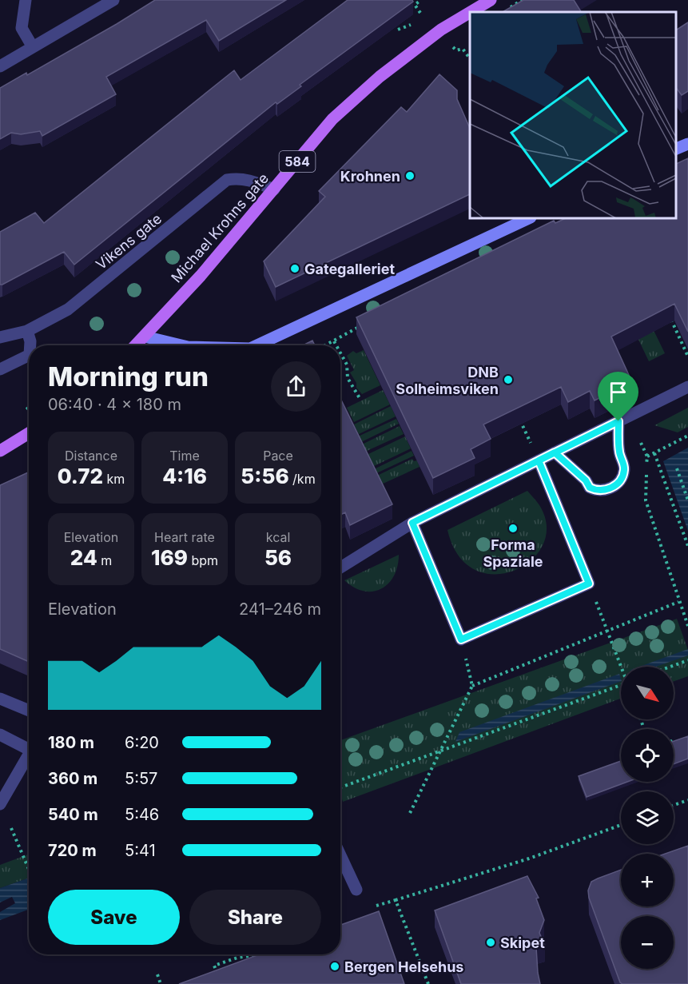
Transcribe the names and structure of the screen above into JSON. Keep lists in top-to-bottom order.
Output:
{
  "streets": {
    "main road": ["584", "Michael Krohns gate"],
    "street": ["Vikens gate"]
  },
  "crossings": [
    ["Michael Krohns gate", "Vikens gate"]
  ],
  "places": [
    "Krohnen",
    "Gategalleriet",
    "DNB Solheimsviken",
    "Forma Spaziale",
    "Skipet",
    "Bergen Helsehus"
  ],
  "north": "bottom right",
  "page": {
    "heading": ["Morning run", "06:40 · 4 × 180 m"],
    "stats": [
      ["Distance", "0.72 km"],
      ["Time", "4:16"],
      ["Pace", "5:56 /km"],
      ["Elevation", "24 m"],
      ["Heart rate", "169 bpm"],
      ["kcal", "56"]
    ],
    "chart": ["Elevation", "241–246 m"],
    "map_buttons": ["+", "−"],
    "list": [
      {
        "name": "180 m",
        "note": "6:20"
      },
      {
        "name": "360 m",
        "note": "5:57"
      },
      {
        "name": "540 m",
        "note": "5:46"
      },
      {
        "name": "720 m",
        "note": "5:41"
      }
    ],
    "buttons": ["Save", "Share"]
  }
}
